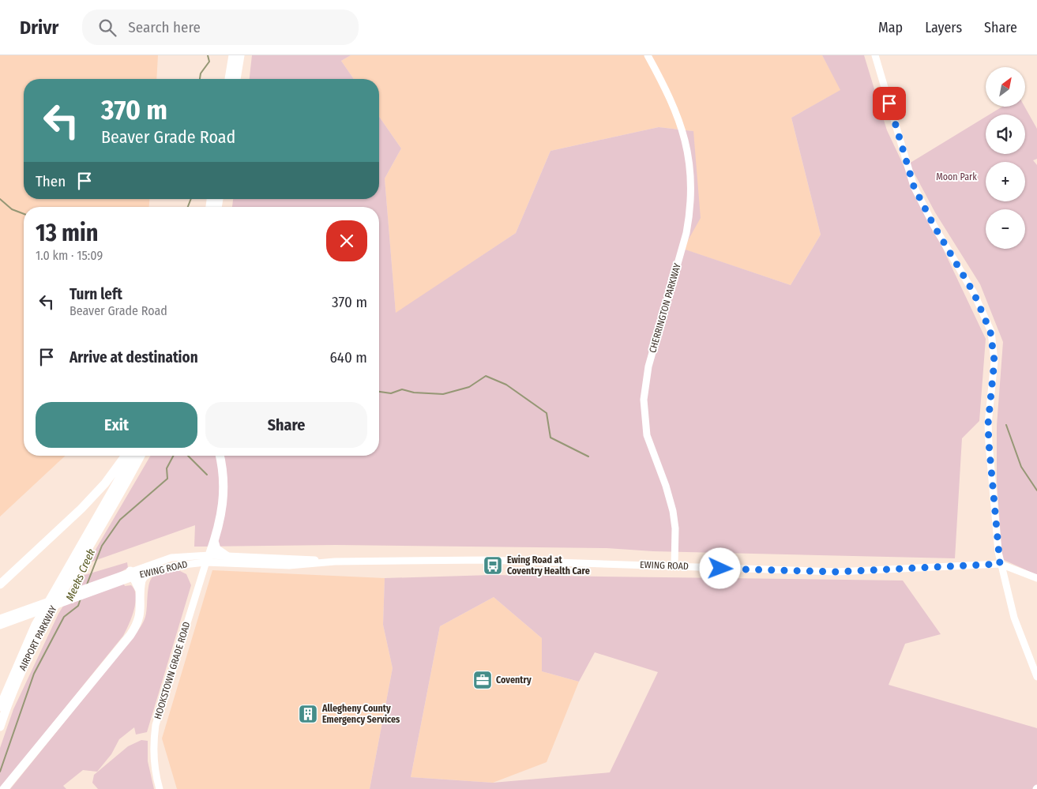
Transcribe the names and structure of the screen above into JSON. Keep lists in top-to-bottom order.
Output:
{
  "streets": {
    "highway": ["AIRPORT PARKWAY"],
    "street": ["CHERRINGTON PARKWAY", "EWING ROAD", "HOOKSTOWN GRADE ROAD"]
  },
  "crossings": [
    ["CHERRINGTON PARKWAY", "EWING ROAD"],
    ["EWING ROAD", "HOOKSTOWN GRADE ROAD"]
  ],
  "water": ["Meeks Creek"],
  "parks": ["Moon Park"],
  "places": {
    "bus stop": ["Ewing Road at Coventry Health Care"],
    "office": ["Coventry"],
    "building": ["Allegheny County Emergency Services"]
  },
  "north": "top right",
  "page": {
    "header": "Drivr",
    "search": "Search here",
    "nav": ["Map", "Layers", "Share"],
    "map_buttons": ["+", "−"],
    "turn": ["370 m", "Beaver Grade Road"],
    "then": "Then",
    "heading": ["13 min", "1.0 km · 15:09"],
    "list": [
      {
        "name": "Turn left",
        "note": "Beaver Grade Road",
        "value": "370 m"
      },
      {
        "name": "Arrive at destination",
        "value": "640 m"
      }
    ],
    "buttons": ["Exit", "Share"]
  }
}
